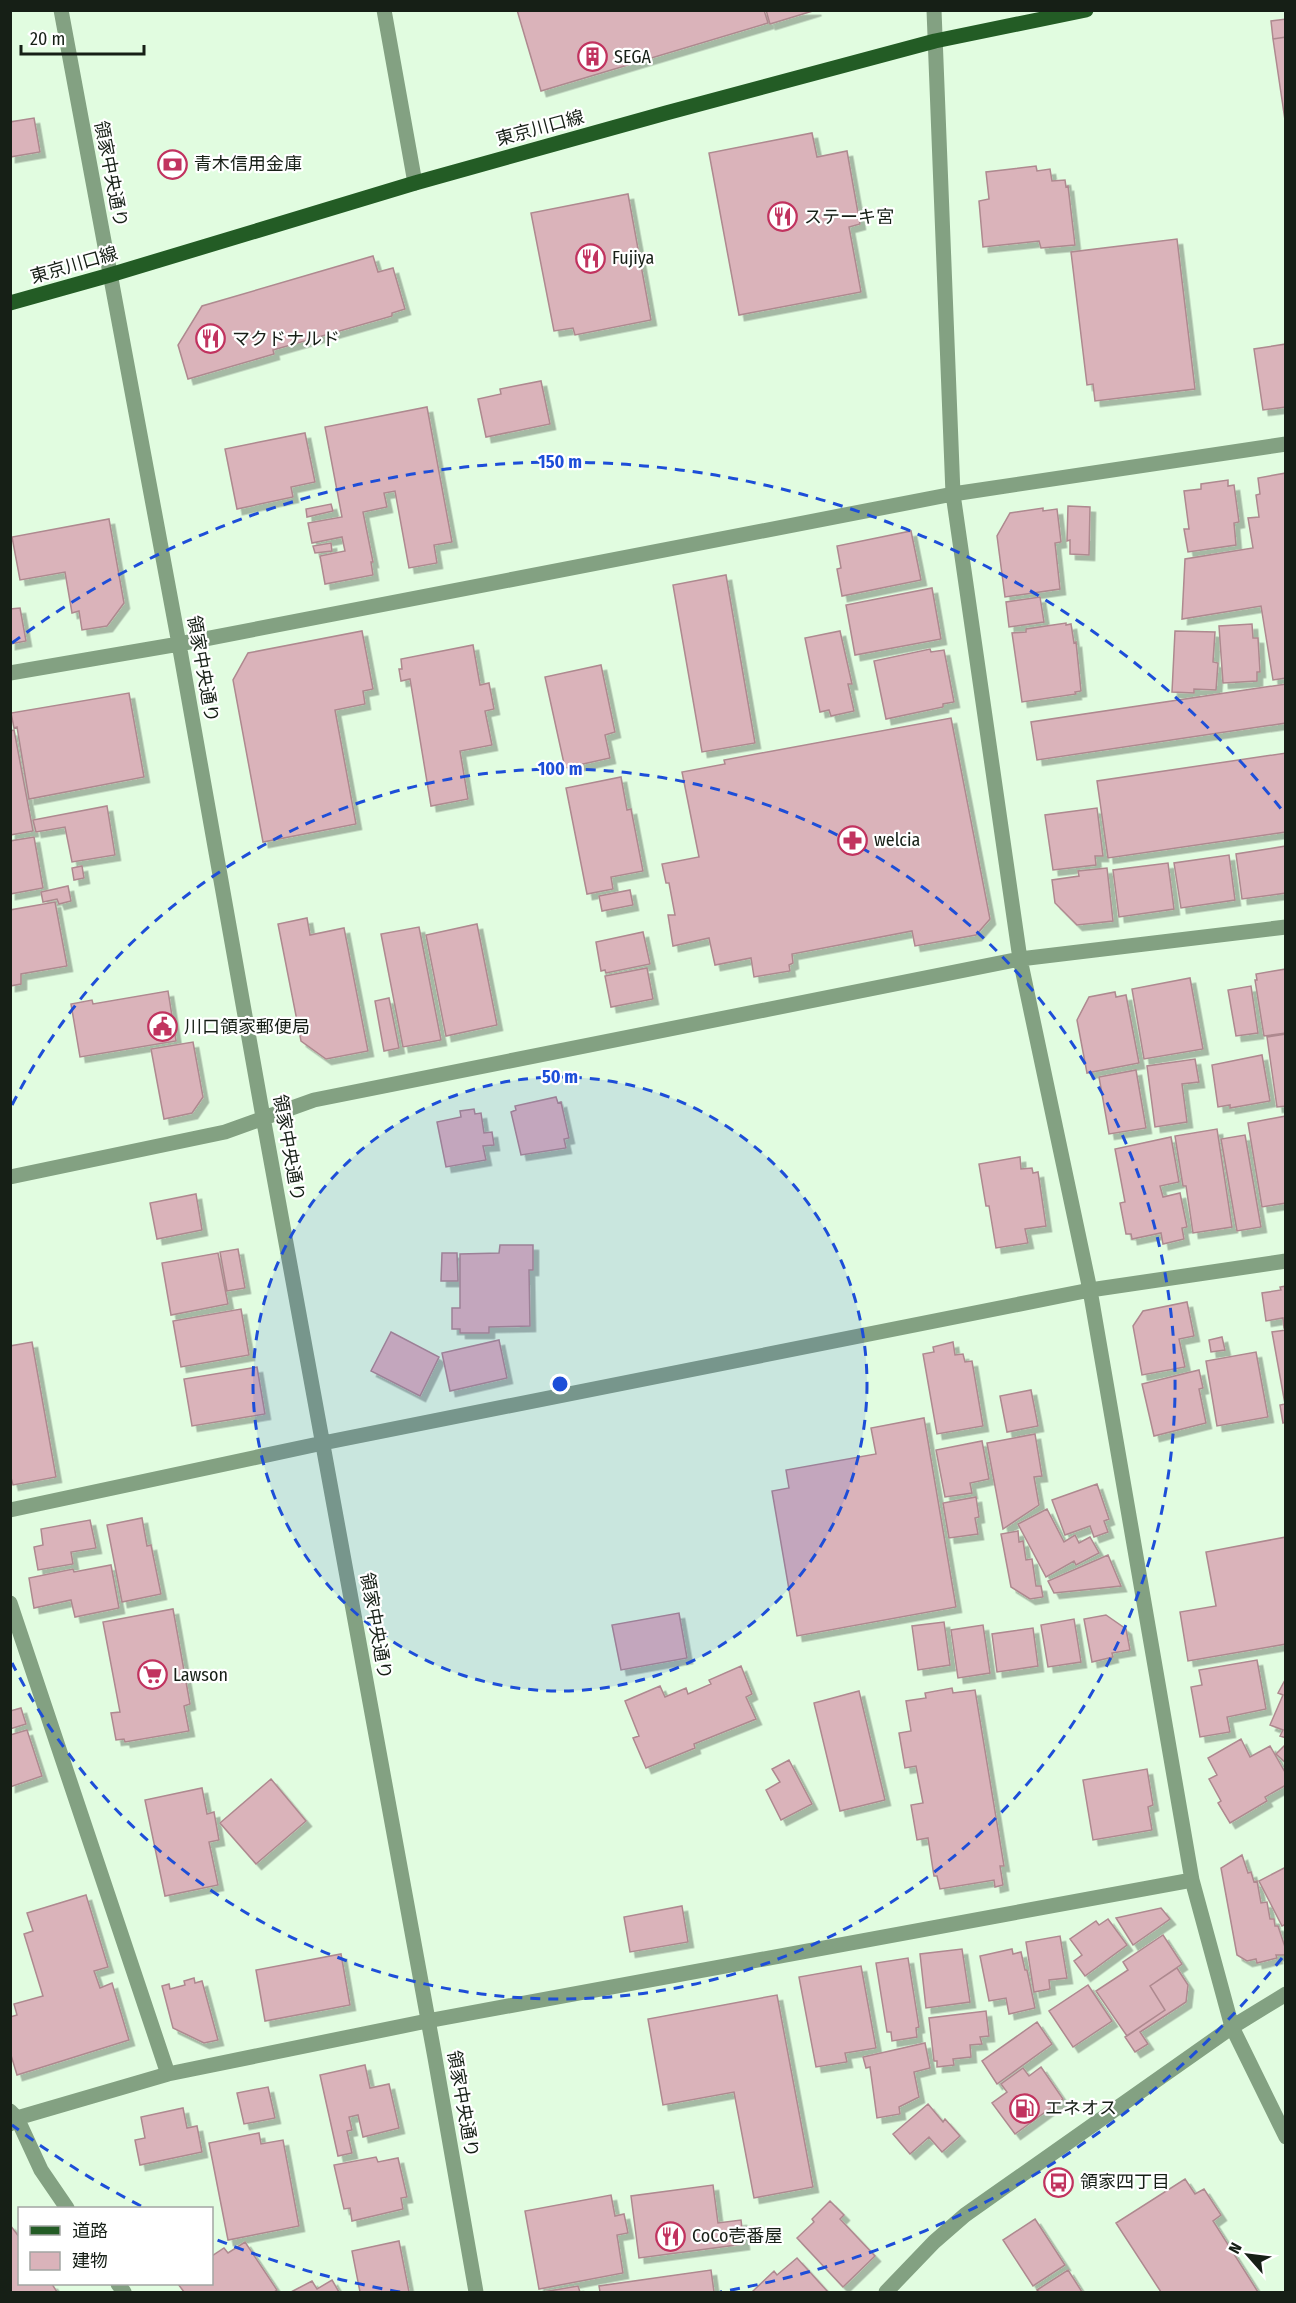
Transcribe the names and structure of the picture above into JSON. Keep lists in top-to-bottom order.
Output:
{
  "streets": {
    "main road": ["東京川口線"],
    "street": ["領家中央通り"]
  },
  "crossings": [
    ["東京川口線", "領家中央通り"]
  ],
  "places": {
    "building": ["SEGA"],
    "bank": ["青木信用金庫"],
    "restaurant": [
      "ステーキ宮",
      "Fujiya",
      "マクドナルド",
      "CoCo壱番屋"
    ],
    "pharmacy": ["welcia"],
    "public building": ["川口領家郵便局"],
    "supermarket": ["Lawson"],
    "fuel station": ["エネオス"],
    "bus stop": ["領家四丁目"]
  },
  "legend": ["道路", "建物"],
  "scale_bar": "20 m",
  "north": "top left",
  "rings": ["150 m", "100 m", "50 m"]
}
